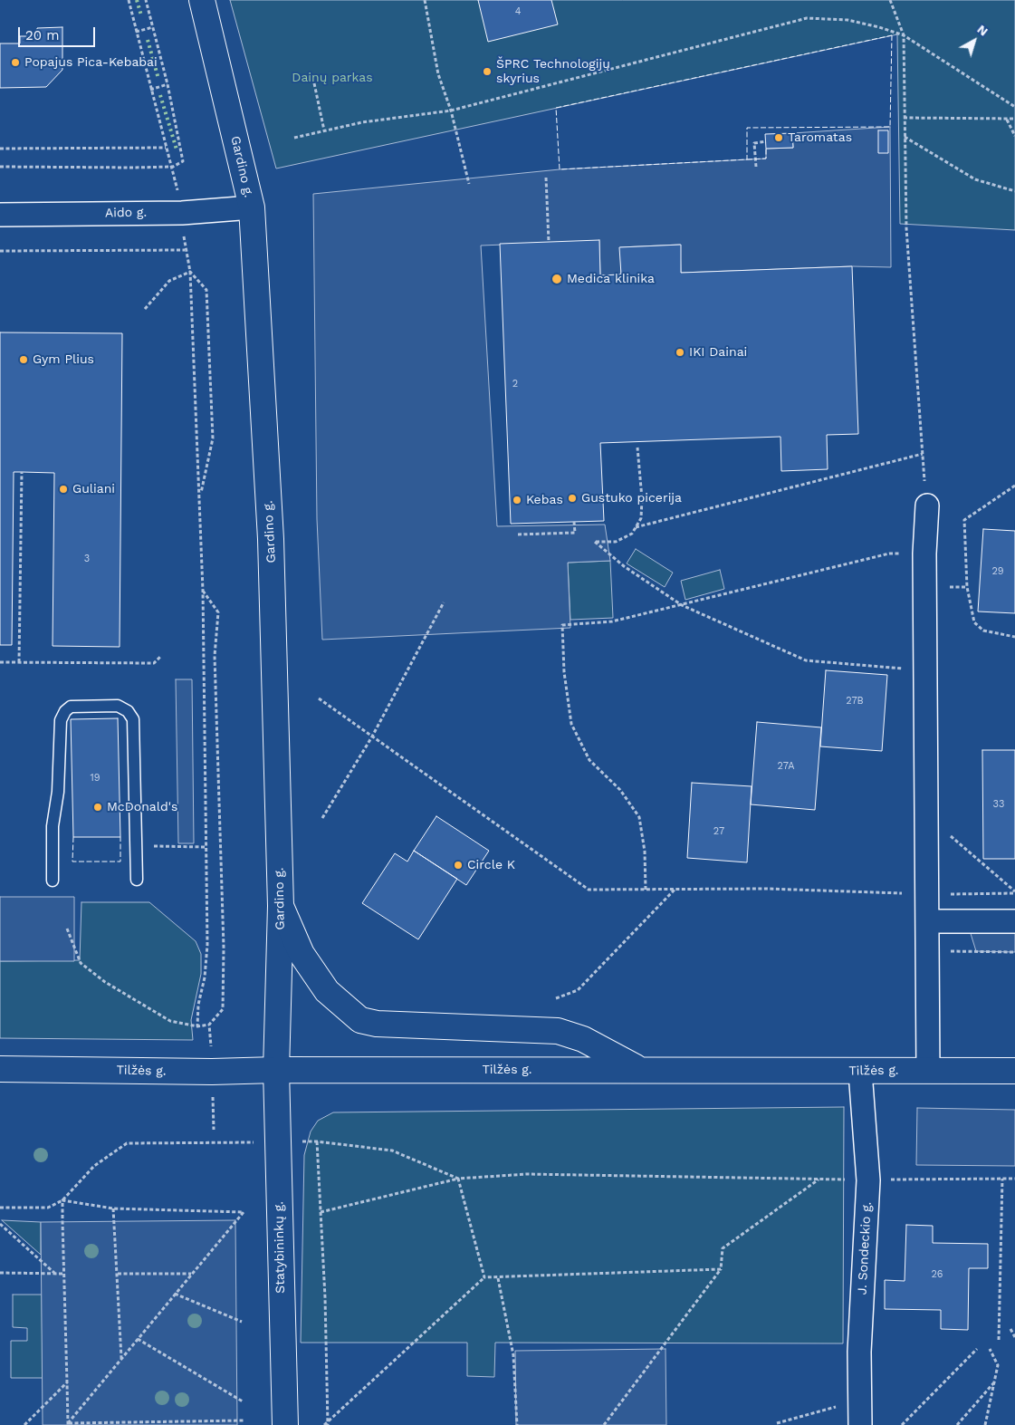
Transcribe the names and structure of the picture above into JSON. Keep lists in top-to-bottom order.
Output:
{
  "streets": {
    "main road": ["Gardino g.", "Tilžės g.", "Statybininkų g."],
    "street": ["Aido g.", "J. Sondeckio g."]
  },
  "crossings": [
    ["Gardino g.", "Aido g."],
    ["Gardino g.", "Tilžės g."],
    ["Gardino g.", "Statybininkų g."],
    ["Tilžės g.", "Statybininkų g."],
    ["Tilžės g.", "J. Sondeckio g."]
  ],
  "parks": ["Dainų parkas"],
  "places": [
    "Popajus Pica-Kebabai",
    "ŠPRC Technologijų skyrius",
    "Taromatas",
    "Medica klinika",
    "IKI Dainai",
    "Gym Plius",
    "Guliani",
    "Gustuko picerija",
    "Kebas",
    "McDonald's",
    "Circle K"
  ],
  "house_numbers": [
    "4",
    "2",
    "3",
    "29",
    "27B",
    "27A",
    "19",
    "33",
    "27",
    "26"
  ],
  "scale_bar": "20 m",
  "north": "top right"
}
